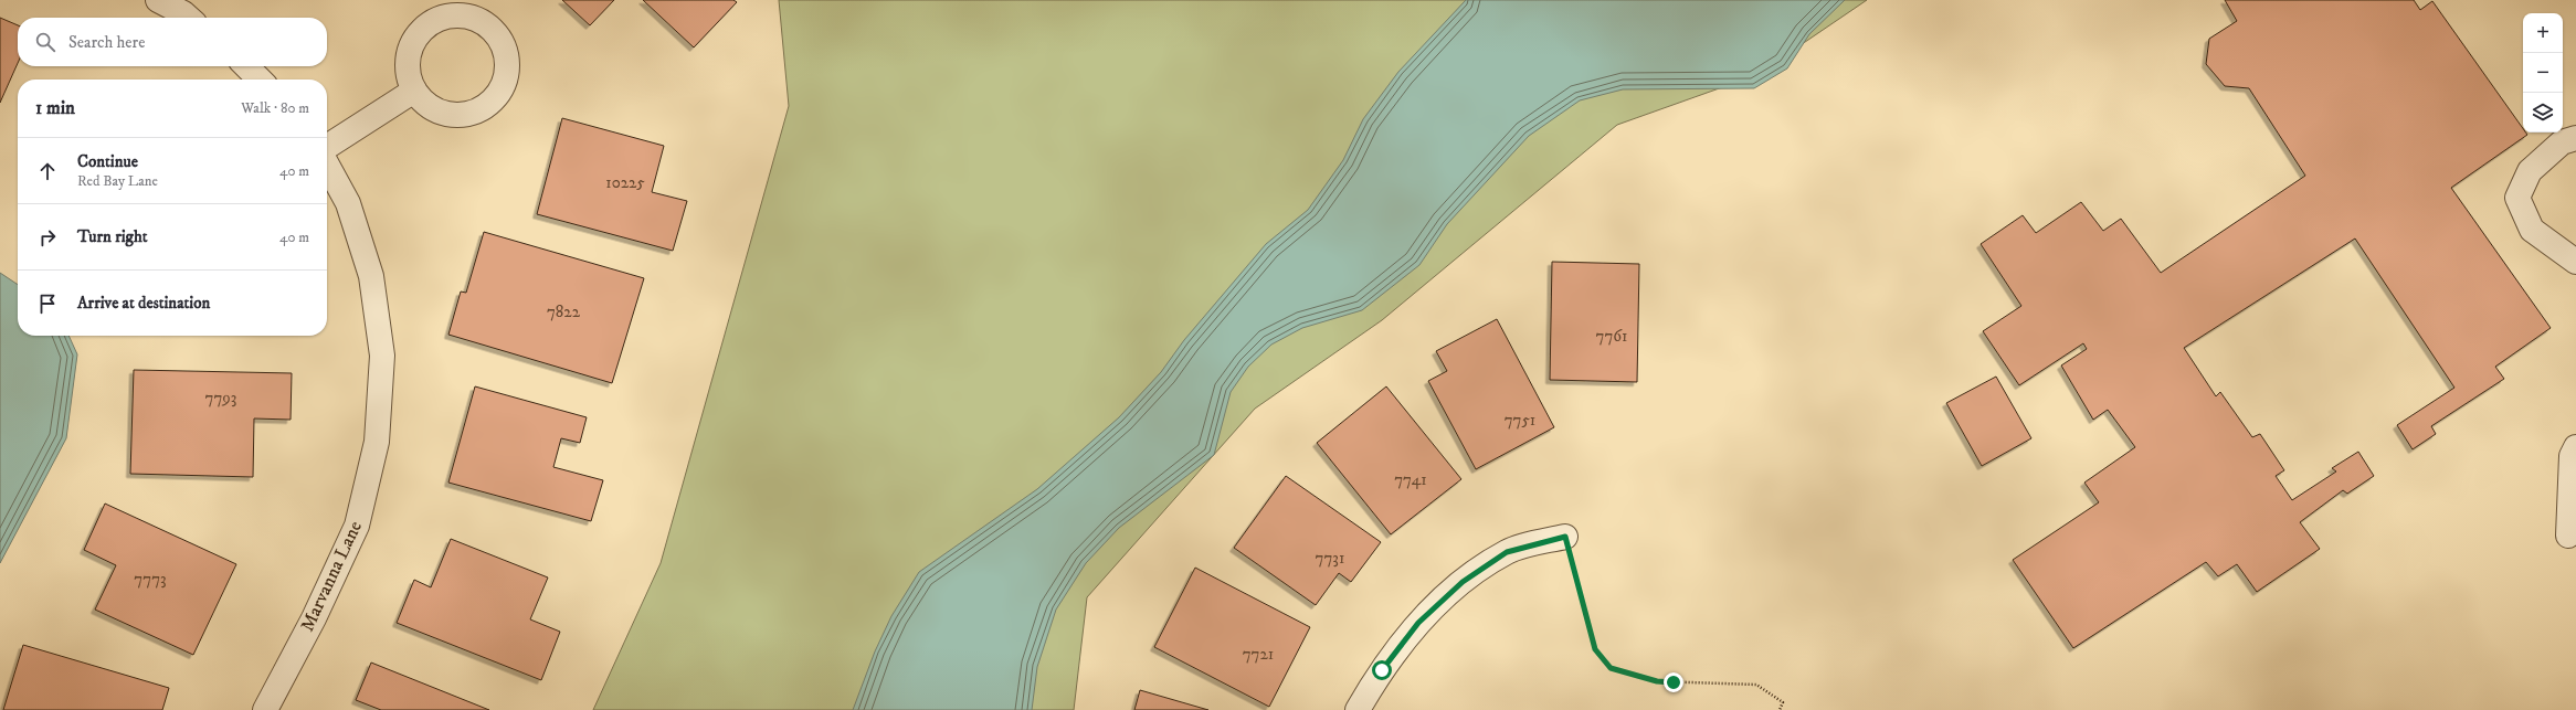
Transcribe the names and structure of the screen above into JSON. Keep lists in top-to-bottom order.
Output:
{
  "streets": {
    "street": ["Marvanna Lane"]
  },
  "house_numbers": [
    "10225",
    "7822",
    "7761",
    "7793",
    "7751",
    "7741",
    "7731",
    "7773",
    "7721"
  ],
  "page": {
    "map_buttons": ["+", "−"],
    "search": "Search here",
    "heading": ["1 min", "Walk · 80 m"],
    "list": [
      ["Continue", "Red Bay Lane", "40 m"],
      ["Turn right", "40 m"],
      "Arrive at destination"
    ]
  }
}
